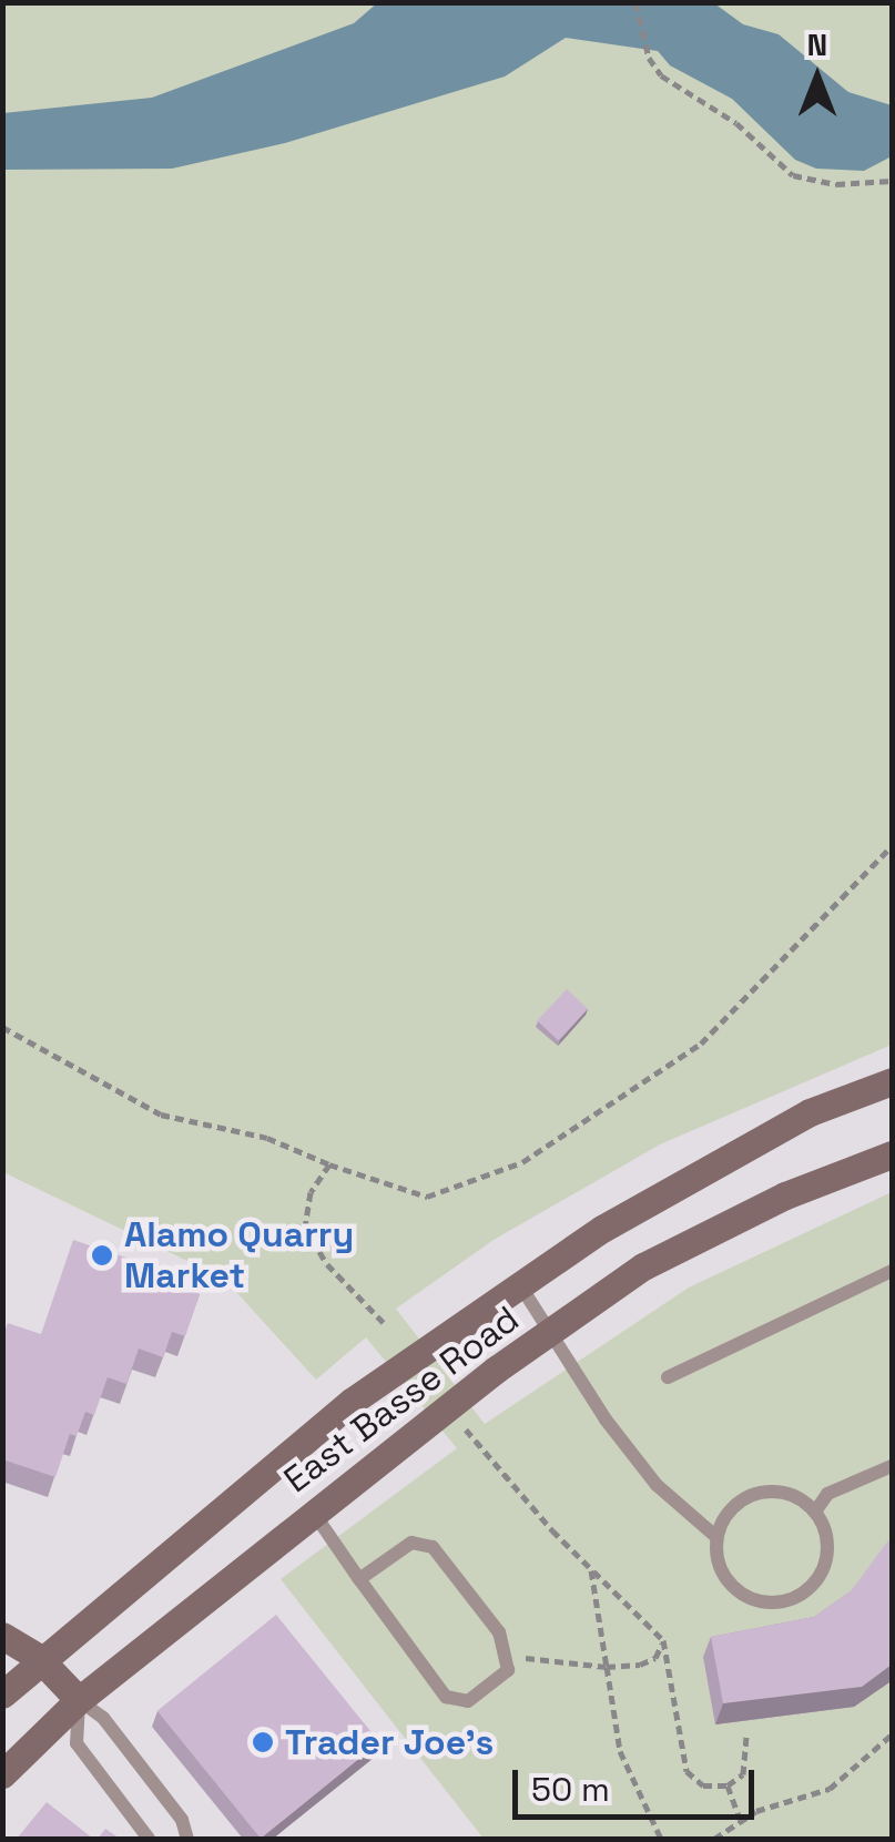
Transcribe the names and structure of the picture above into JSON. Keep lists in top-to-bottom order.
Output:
{
  "streets": {
    "main road": ["East Basse Road"]
  },
  "places": ["Alamo Quarry Market", "Trader Joe's"],
  "scale_bar": "50 m",
  "north": "top"
}
